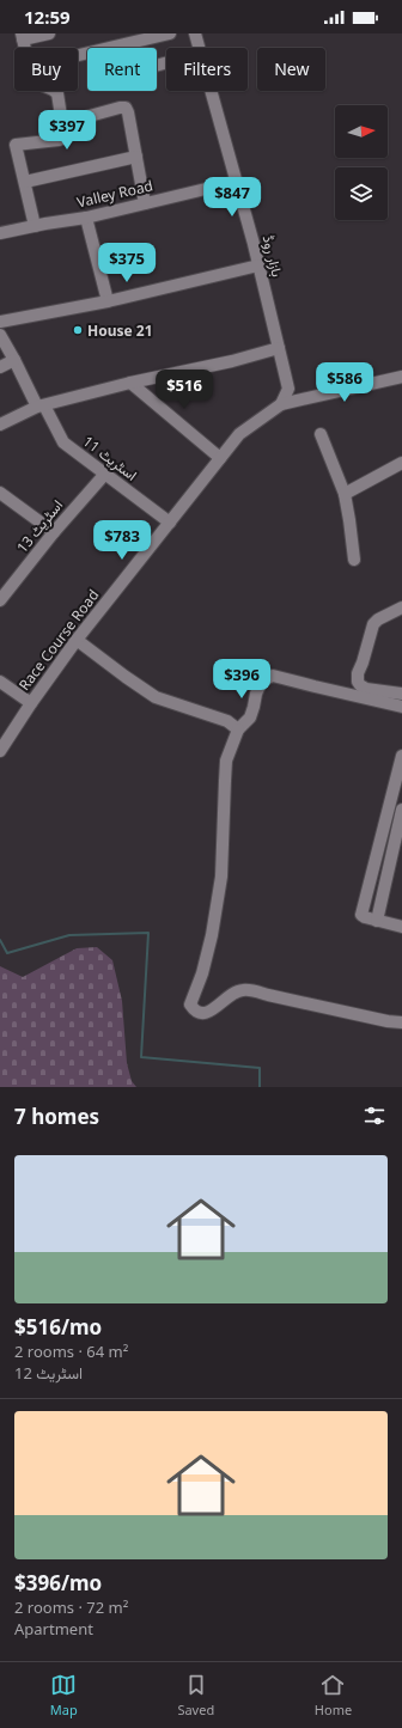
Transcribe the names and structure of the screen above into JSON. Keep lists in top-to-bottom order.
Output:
{
  "streets": {
    "street": [
      "Valley Road",
      "بازار روڈ",
      "اسٹریٹ 11",
      "اسٹریٹ 13",
      "Race Course Road"
    ]
  },
  "crossings": [
    ["Valley Road", "بازار روڈ"],
    ["بازار روڈ", "Race Course Road"],
    ["اسٹریٹ 11", "اسٹریٹ 13"],
    ["اسٹریٹ 11", "Race Course Road"]
  ],
  "places": ["House 21"],
  "north": "right",
  "page": {
    "status": "12:59",
    "chip": [
      "Buy",
      "Rent",
      "Filters",
      "New"
    ],
    "price": [
      "$397",
      "$847",
      "$375",
      "$586",
      "$516",
      "$783",
      "$396"
    ],
    "heading": "7 homes",
    "list": [
      {
        "name": "$516/mo",
        "note": "2 rooms · 64 m² · اسٹریٹ 12"
      },
      {
        "name": "$396/mo",
        "note": "2 rooms · 72 m² · Apartment"
      }
    ],
    "tabs": ["Map", "Saved", "Home"]
  }
}
